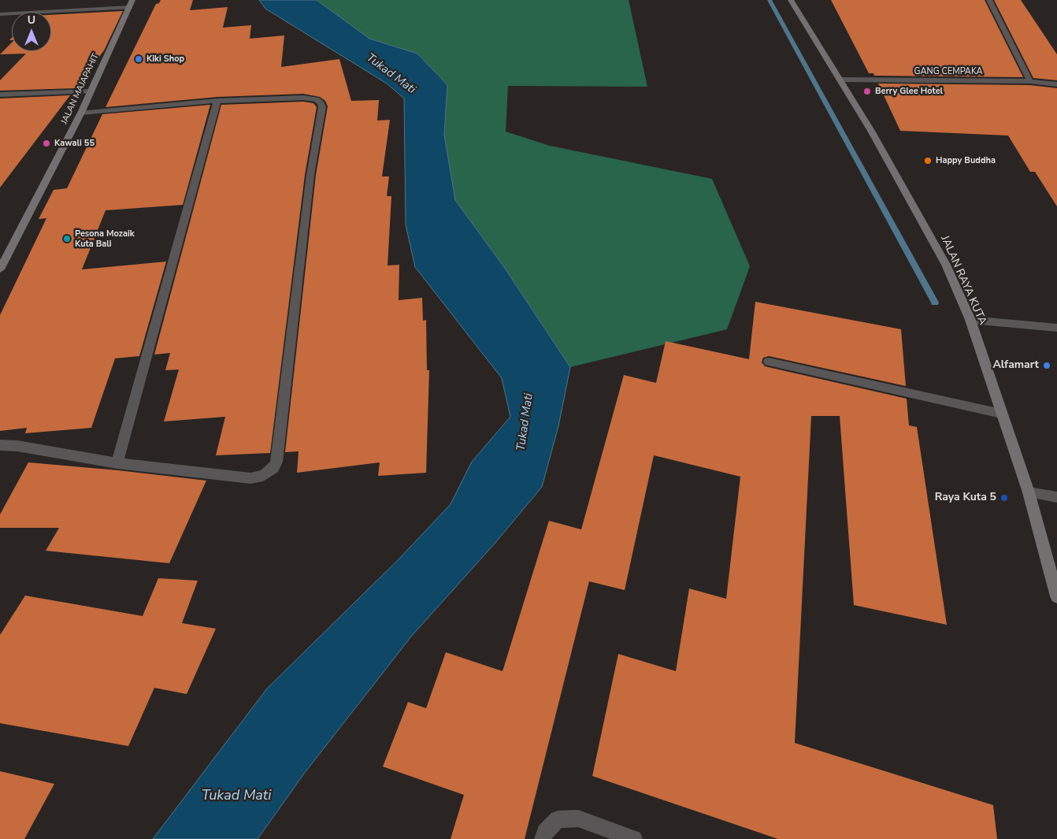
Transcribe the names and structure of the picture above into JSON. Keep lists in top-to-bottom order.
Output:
{
  "streets": {
    "main road": ["JALAN MAJAPAHIT", "JALAN RAYA KUTA"],
    "street": ["GANG CEMPAKA"]
  },
  "crossings": [
    ["GANG CEMPAKA", "JALAN RAYA KUTA"]
  ],
  "water": ["Tukad Mati"],
  "places": [
    "Kiki Shop",
    "Berry Glee Hotel",
    "Kawali 55",
    "Happy Buddha",
    "Pesona Mozaik Kuta Bali",
    "Alfamart",
    "Raya Kuta 5"
  ],
  "north": "top"
}
